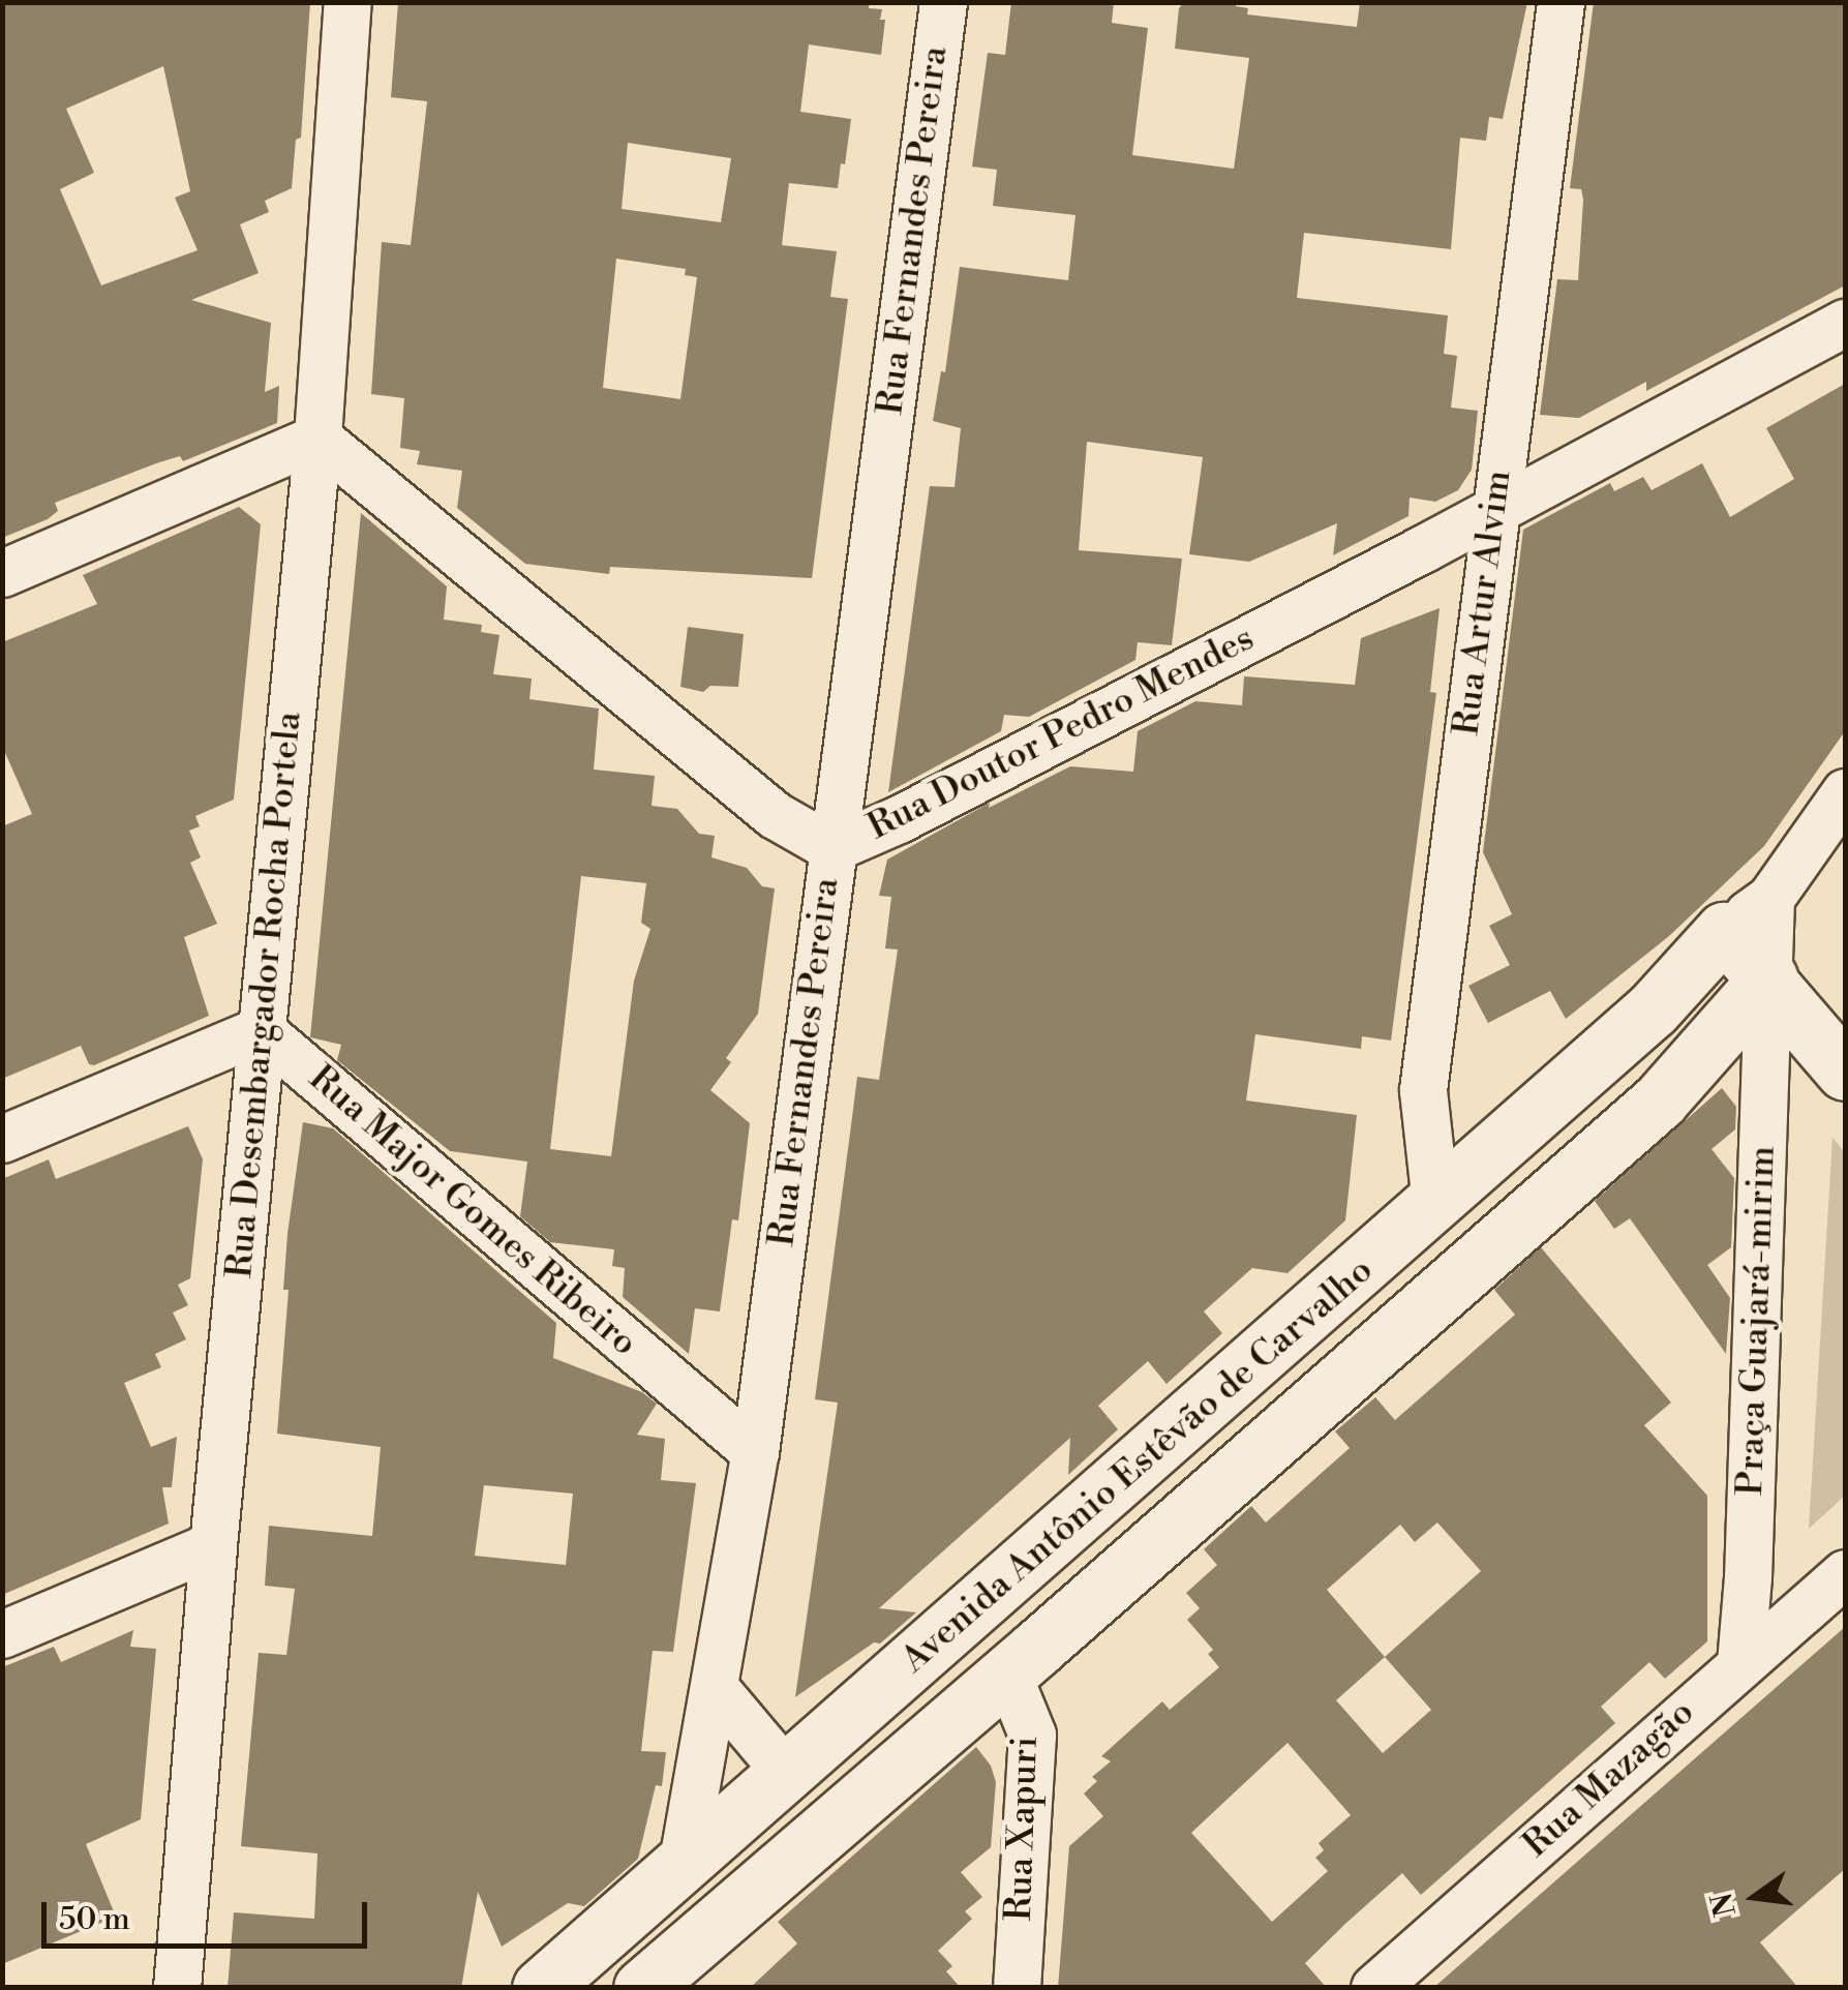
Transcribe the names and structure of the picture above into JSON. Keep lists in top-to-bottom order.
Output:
{
  "streets": {
    "street": [
      "Rua Fernandes Pereira",
      "Rua Artur Alvim",
      "Rua Doutor Pedro Mendes",
      "Rua Desembargador Rocha Portela",
      "Rua Major Gomes Ribeiro",
      "Praça Guajará-mirim",
      "Avenida Antônio Estêvão de Carvalho",
      "Rua Mazagão",
      "Rua Xapuri"
    ]
  },
  "crossings": [
    ["Rua Fernandes Pereira", "Rua Doutor Pedro Mendes"],
    ["Rua Fernandes Pereira", "Rua Major Gomes Ribeiro"],
    ["Rua Fernandes Pereira", "Avenida Antônio Estêvão de Carvalho"],
    ["Rua Artur Alvim", "Rua Doutor Pedro Mendes"],
    ["Rua Artur Alvim", "Avenida Antônio Estêvão de Carvalho"],
    ["Rua Doutor Pedro Mendes", "Rua Desembargador Rocha Portela"],
    ["Rua Desembargador Rocha Portela", "Rua Major Gomes Ribeiro"],
    ["Praça Guajará-mirim", "Avenida Antônio Estêvão de Carvalho"],
    ["Praça Guajará-mirim", "Rua Mazagão"],
    ["Avenida Antônio Estêvão de Carvalho", "Rua Xapuri"]
  ],
  "scale_bar": "50 m",
  "north": "left"
}
